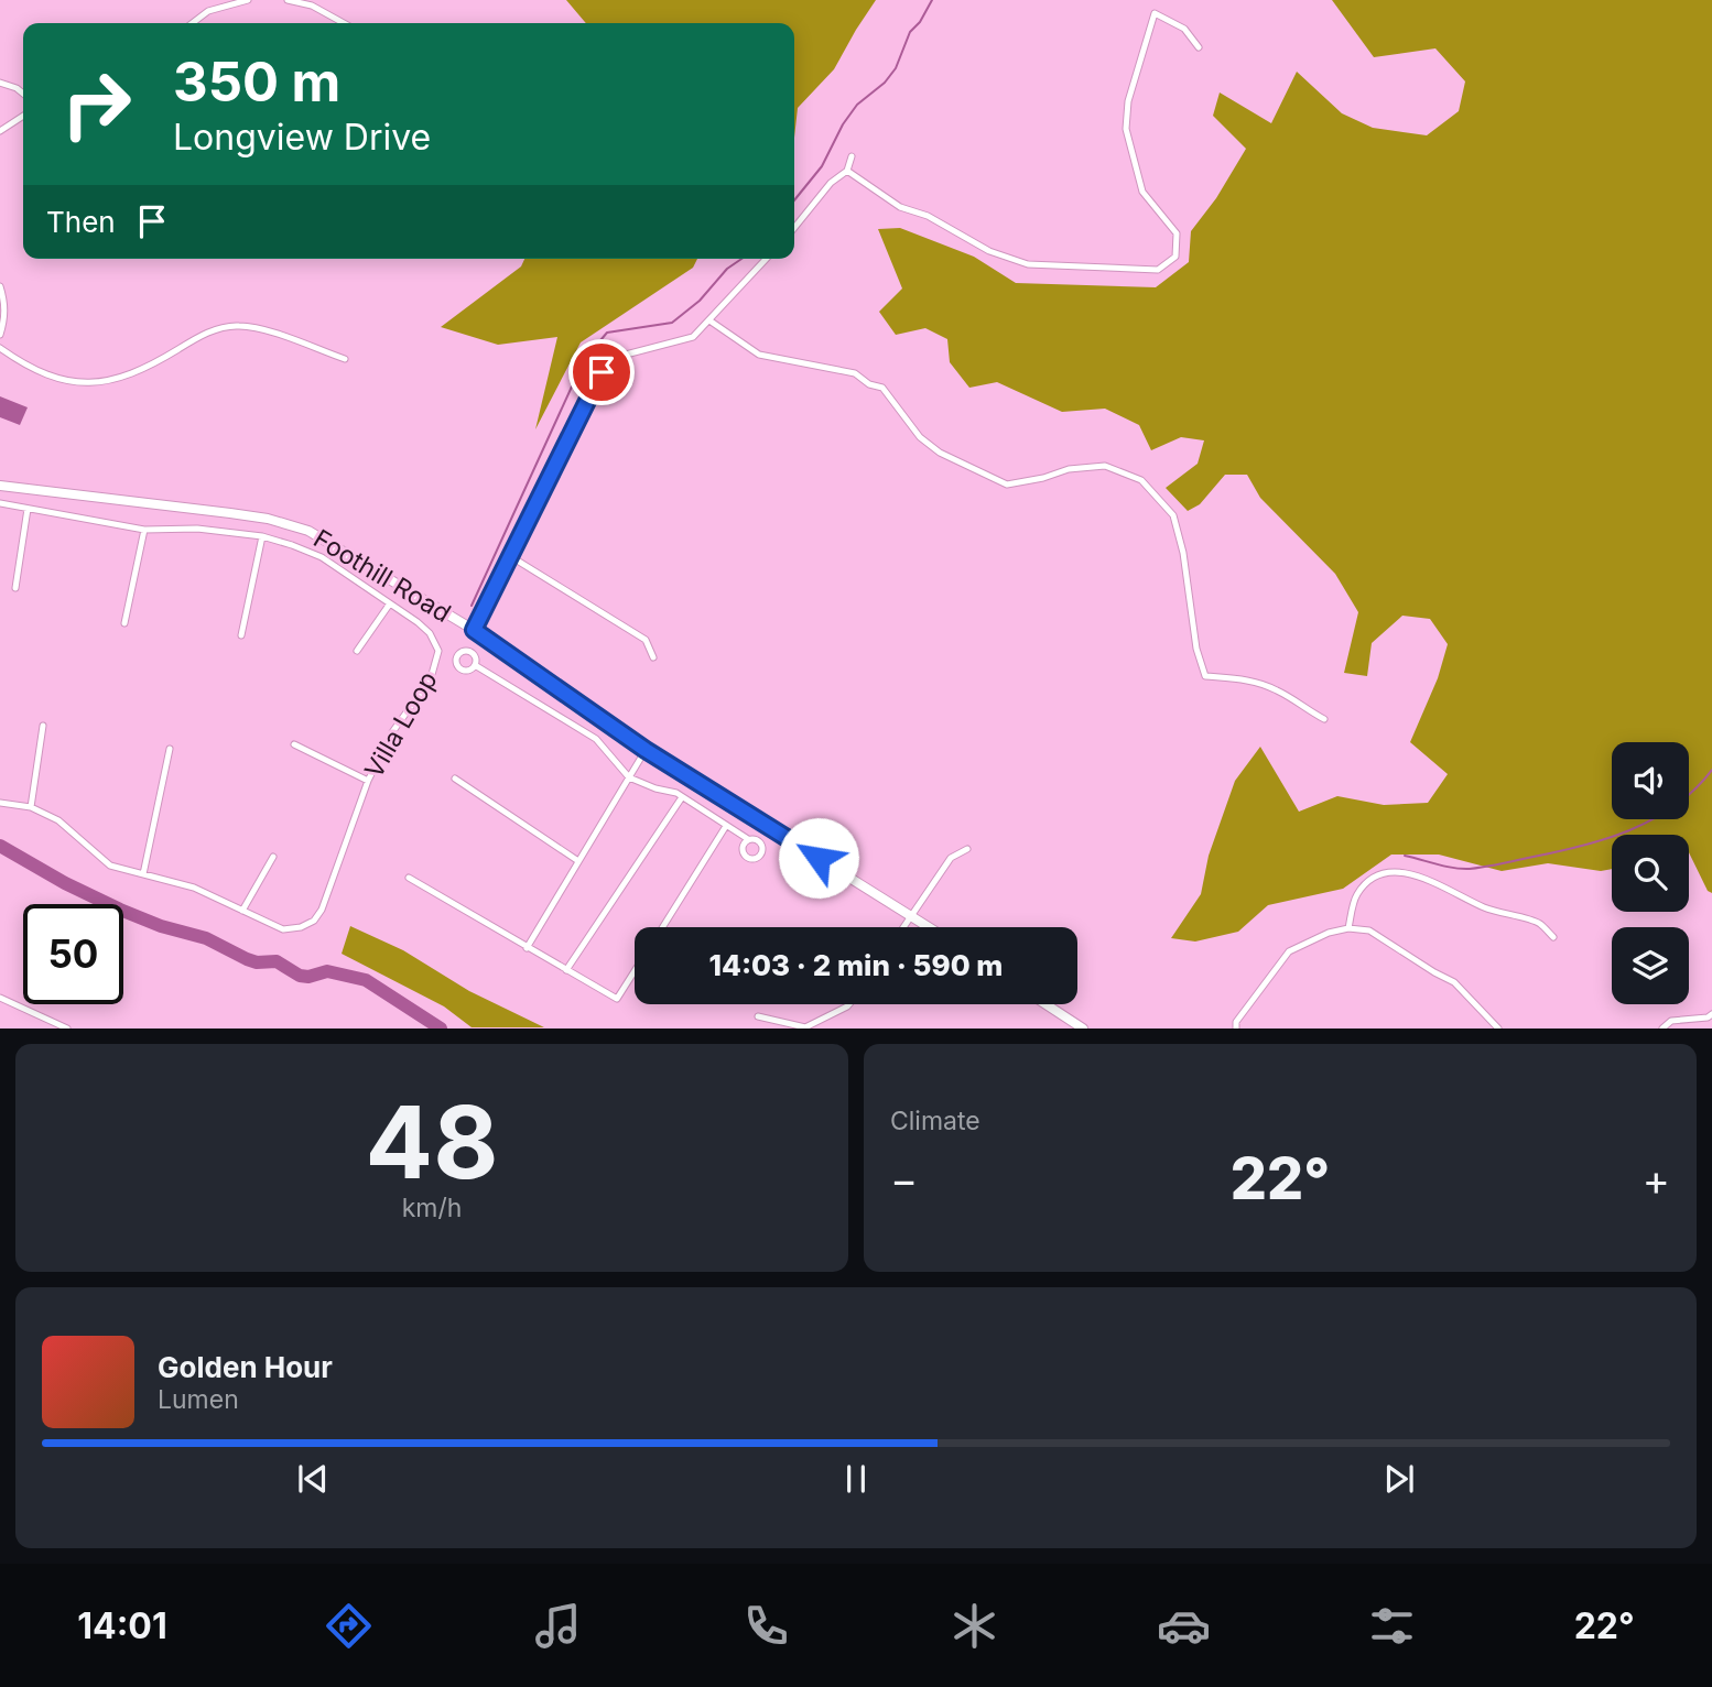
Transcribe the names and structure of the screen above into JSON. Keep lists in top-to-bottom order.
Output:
{
  "streets": {
    "main road": ["Foothill Road"],
    "street": ["Villa Loop"]
  },
  "page": {
    "turn": ["350 m", "Longview Drive"],
    "then": "Then",
    "limit": "50",
    "trip": "14:03 · 2 min · 590 m",
    "tile": [
      ["48", "km/h"],
      "Climate"
    ],
    "heat": ["−", "22°", "+"],
    "song": ["Golden Hour", "Lumen"],
    "tabs": ["14:01", "22°"]
  }
}
